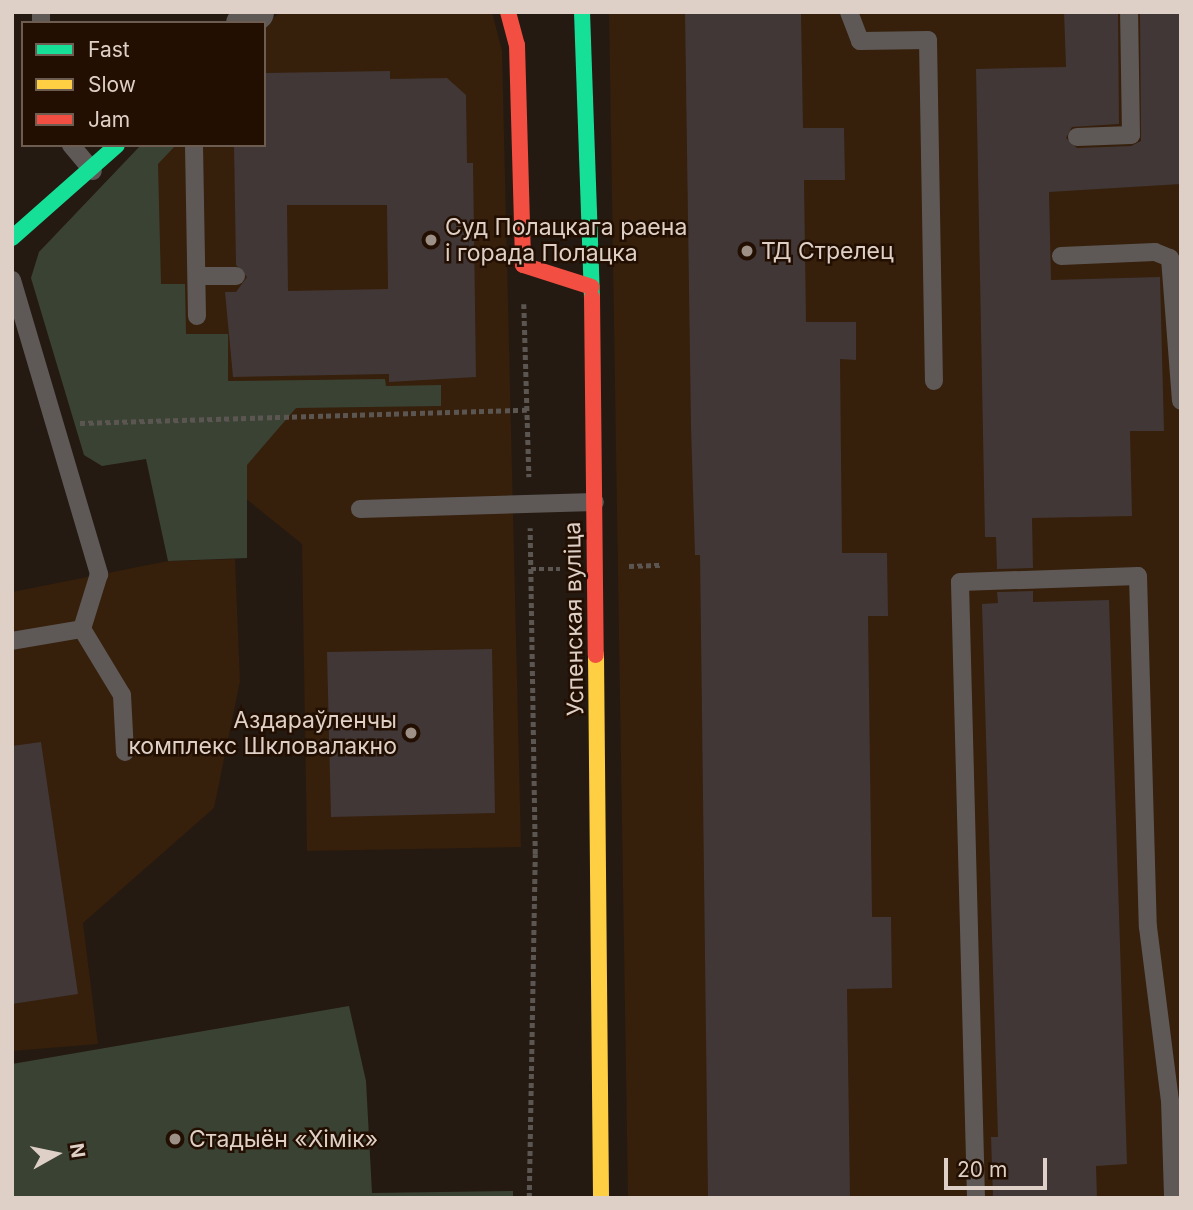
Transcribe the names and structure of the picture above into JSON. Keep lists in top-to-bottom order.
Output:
{
  "streets": {
    "main road": ["Успенская вуліца"]
  },
  "places": [
    "Суд Полацкага раена і горада Полацка",
    "ТД Стрелец",
    "Аздараўленчы комплекс Шкловалакно",
    "Стадыён «Хімік»"
  ],
  "legend": ["Fast", "Slow", "Jam"],
  "scale_bar": "20 m",
  "north": "right"
}
